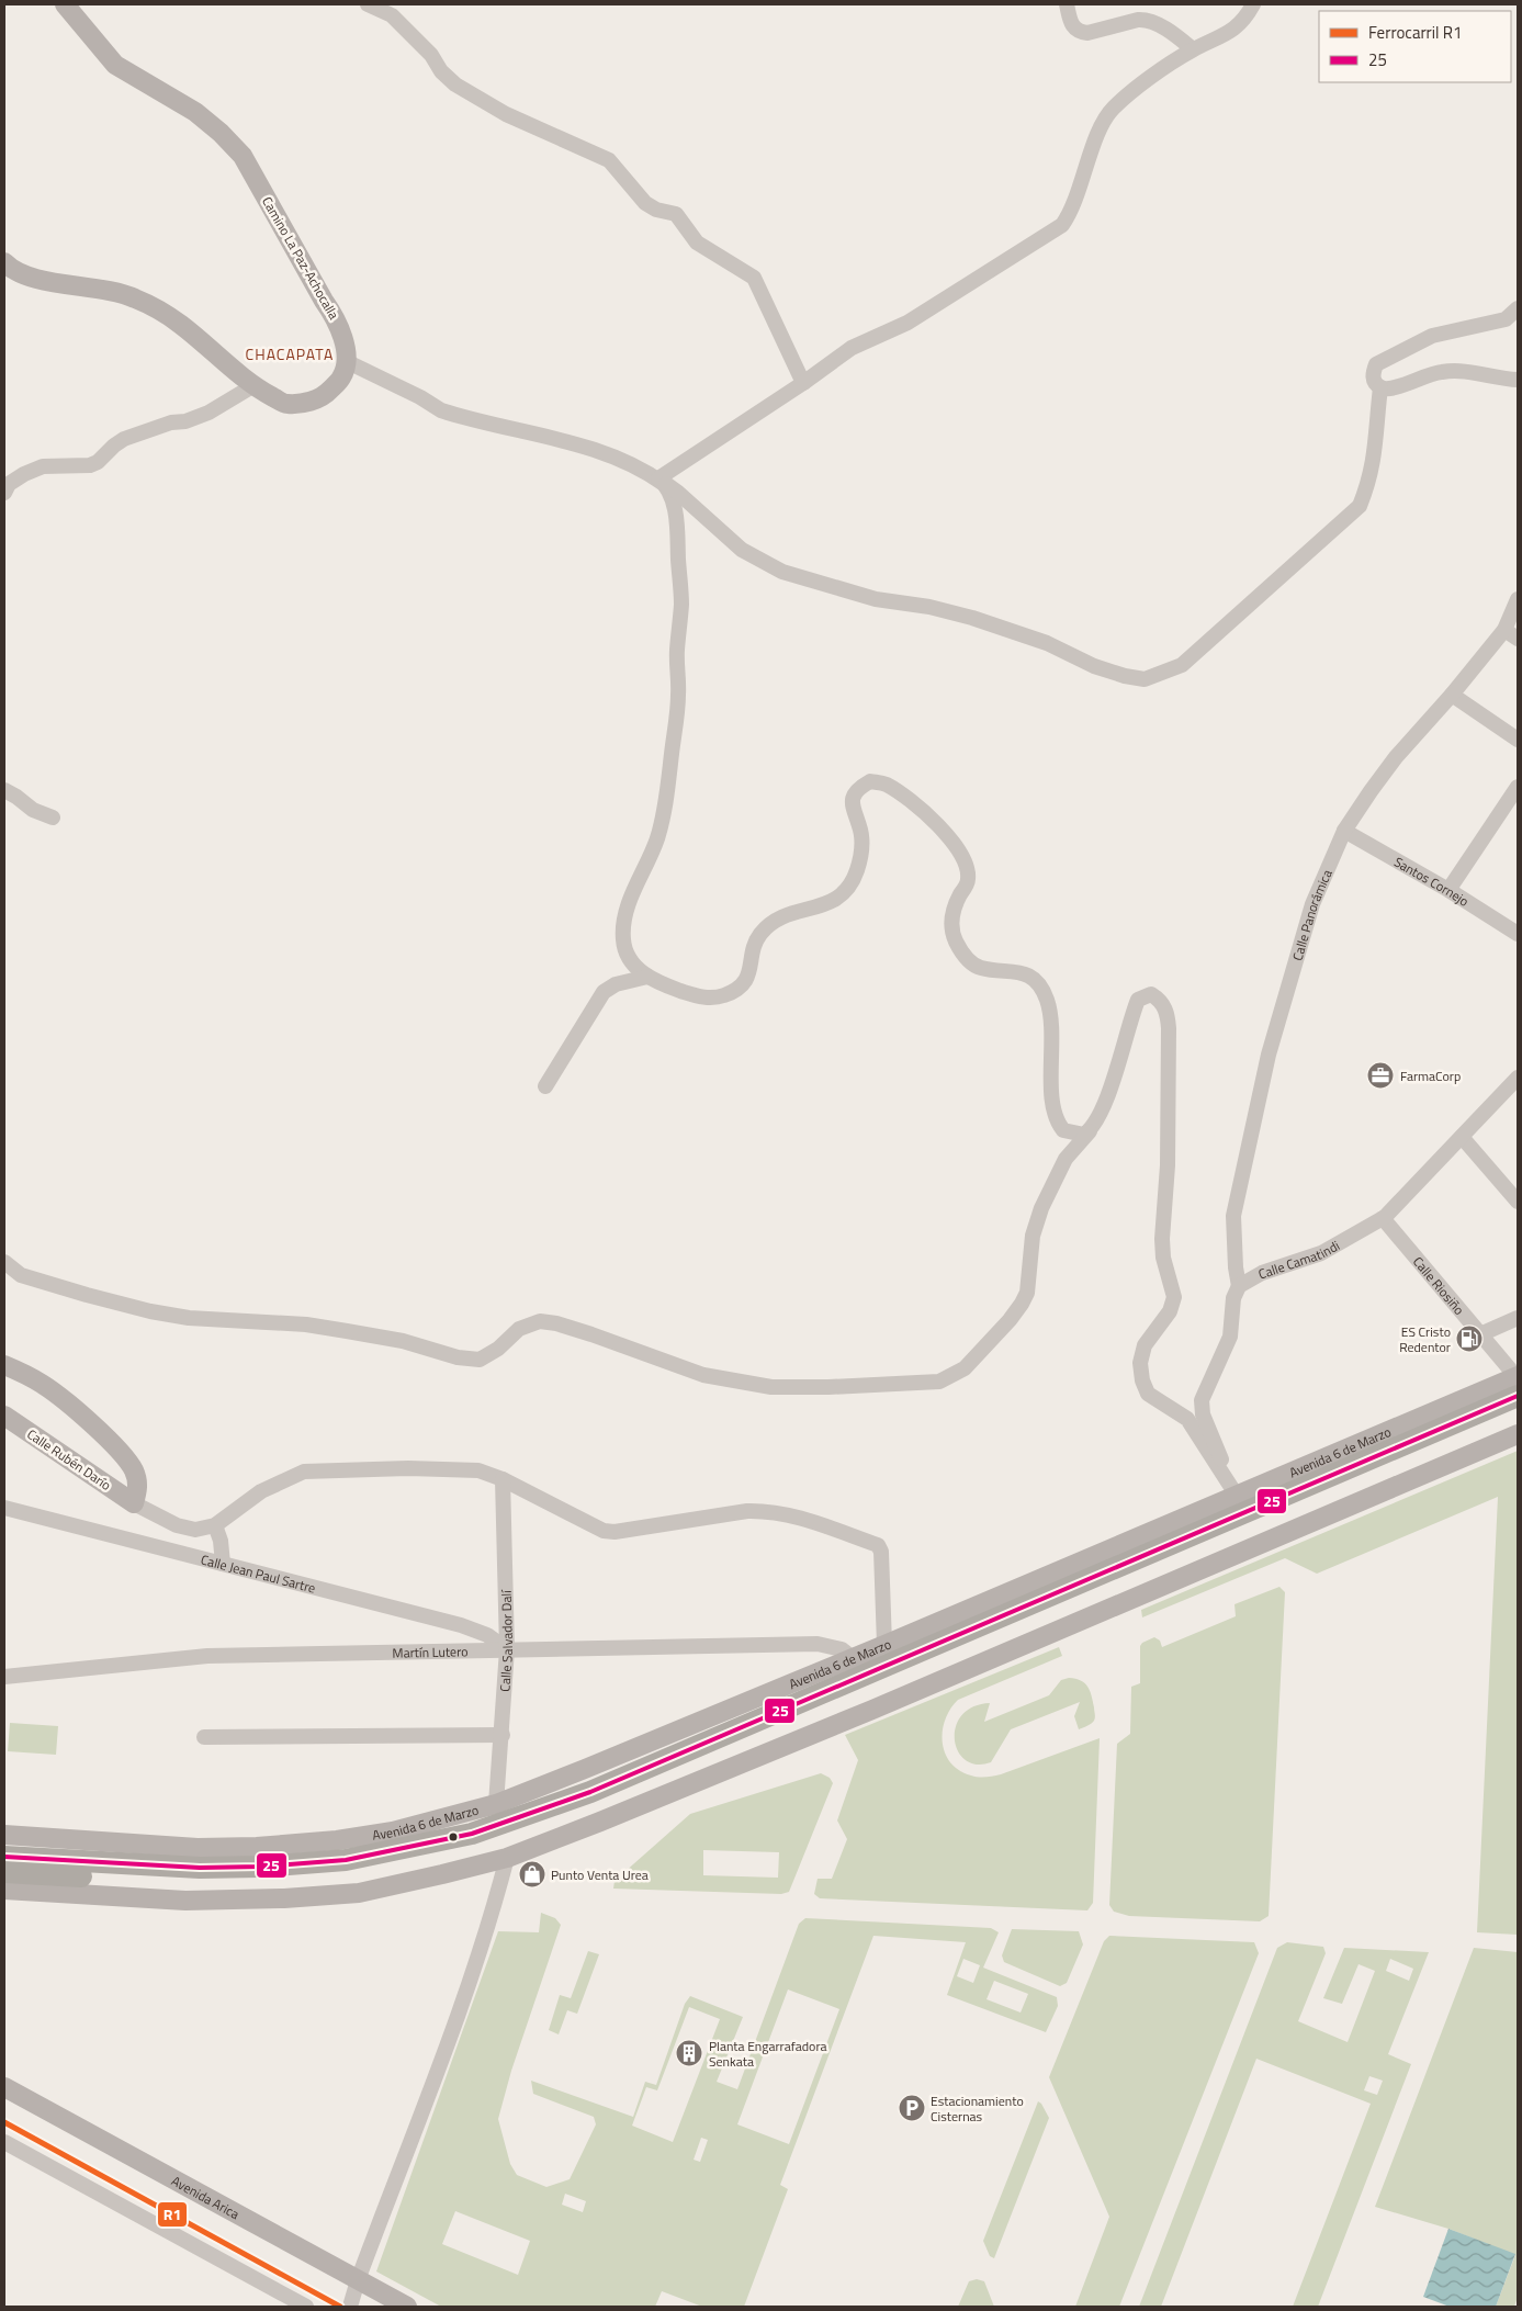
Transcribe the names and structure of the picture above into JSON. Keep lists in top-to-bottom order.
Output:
{
  "streets": {
    "highway": ["Avenida 6 de Marzo"],
    "main road": ["Camino La Paz-Achocalla", "Calle Rubén Darío", "Avenida Arica"],
    "street": [
      "Santos Cornejo",
      "Calle Panorámica",
      "Calle Camatindi",
      "Calle Riosiño",
      "Calle Jean Paul Sartre",
      "Calle Salvador Dalí",
      "Martín Lutero"
    ]
  },
  "crossings": [
    ["Santos Cornejo", "Calle Panorámica"],
    ["Calle Panorámica", "Calle Camatindi"],
    ["Calle Camatindi", "Calle Riosiño"],
    ["Calle Riosiño", "Avenida 6 de Marzo"],
    ["Avenida 6 de Marzo", "Calle Salvador Dalí"],
    ["Avenida 6 de Marzo", "Martín Lutero"],
    ["Calle Jean Paul Sartre", "Calle Salvador Dalí"],
    ["Calle Jean Paul Sartre", "Martín Lutero"],
    ["Calle Salvador Dalí", "Martín Lutero"]
  ],
  "districts": ["CHACAPATA"],
  "places": {
    "office": ["FarmaCorp"],
    "fuel station": ["ES Cristo Redentor"],
    "shop": ["Punto Venta Urea"],
    "building": ["Planta Engarrafadora Senkata"],
    "parking": ["Estacionamiento Cisternas"]
  },
  "lines": ["transit line 25", "rail line R1"],
  "legend": ["Ferrocarril R1", "25"]
}
